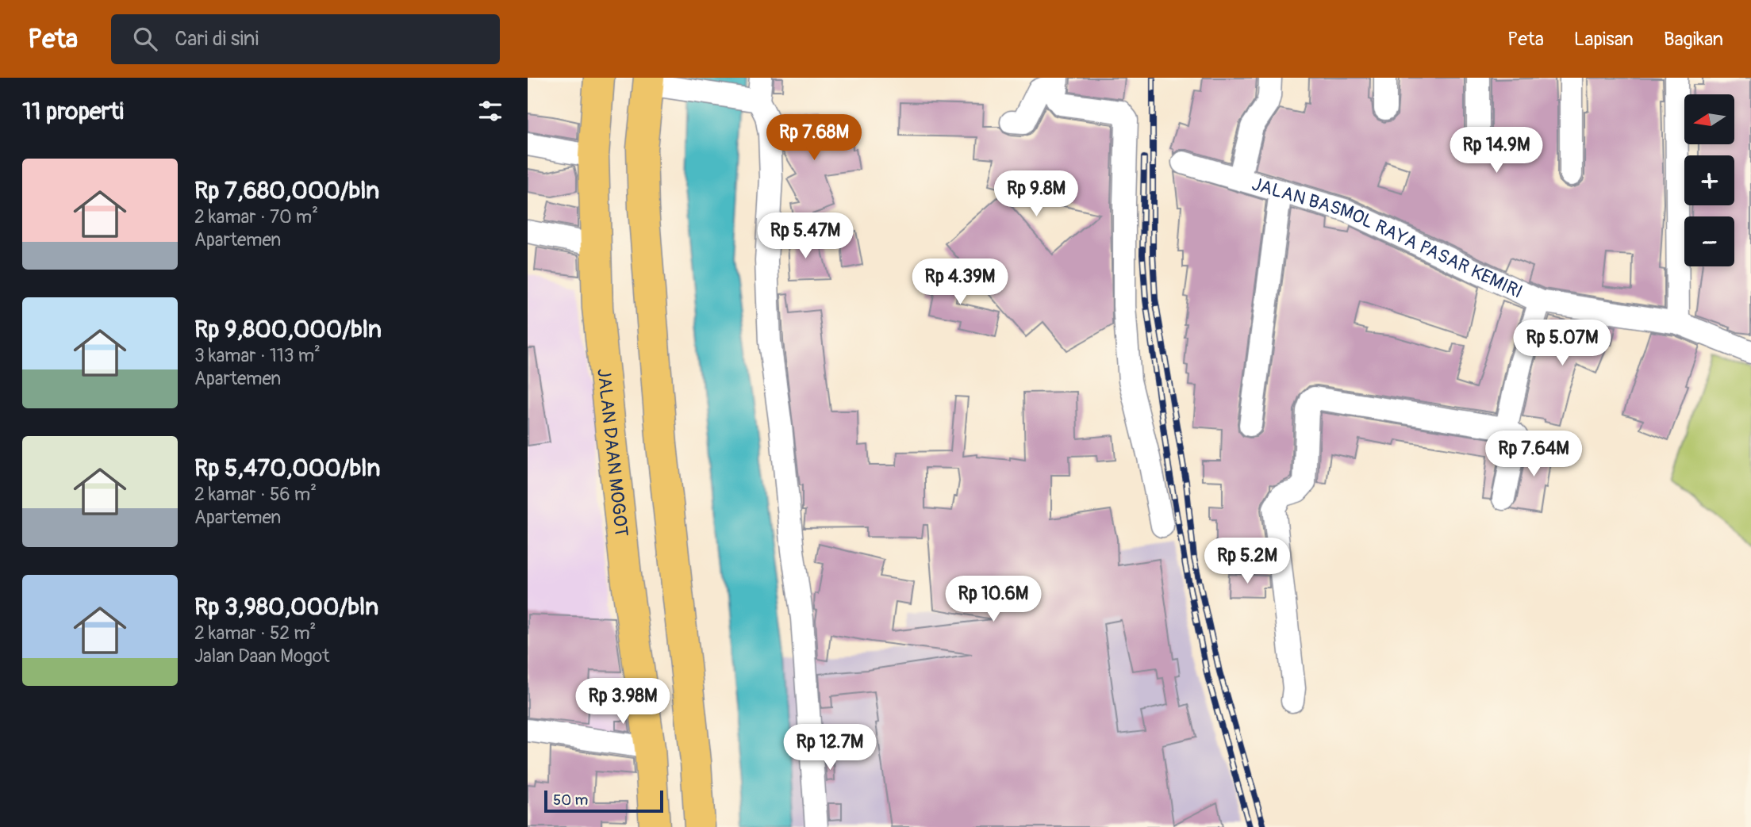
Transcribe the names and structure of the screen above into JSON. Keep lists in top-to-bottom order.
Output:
{
  "streets": {
    "highway": ["JALAN DAAN MOGOT"],
    "street": ["JALAN BASMOL RAYA PASAR KEMIRI"]
  },
  "scale_bar": "50 m",
  "north": "left",
  "page": {
    "header": "Peta",
    "search": "Cari di sini",
    "nav": ["Peta", "Lapisan", "Bagikan"],
    "heading": "11 properti",
    "map_buttons": ["+", "−"],
    "price": [
      "Rp 7.68M",
      "Rp 14.9M",
      "Rp 9.8M",
      "Rp 5.47M",
      "Rp 4.39M",
      "Rp 5.07M",
      "Rp 7.64M",
      "Rp 5.2M",
      "Rp 10.6M",
      "Rp 3.98M",
      "Rp 12.7M"
    ],
    "list": [
      {
        "name": "Rp 7,680,000/bln",
        "note": "2 kamar · 70 m² · Apartemen"
      },
      {
        "name": "Rp 9,800,000/bln",
        "note": "3 kamar · 113 m² · Apartemen"
      },
      {
        "name": "Rp 5,470,000/bln",
        "note": "2 kamar · 56 m² · Apartemen"
      },
      {
        "name": "Rp 3,980,000/bln",
        "note": "2 kamar · 52 m² · Jalan Daan Mogot"
      }
    ],
    "scale": "50 m"
  }
}
